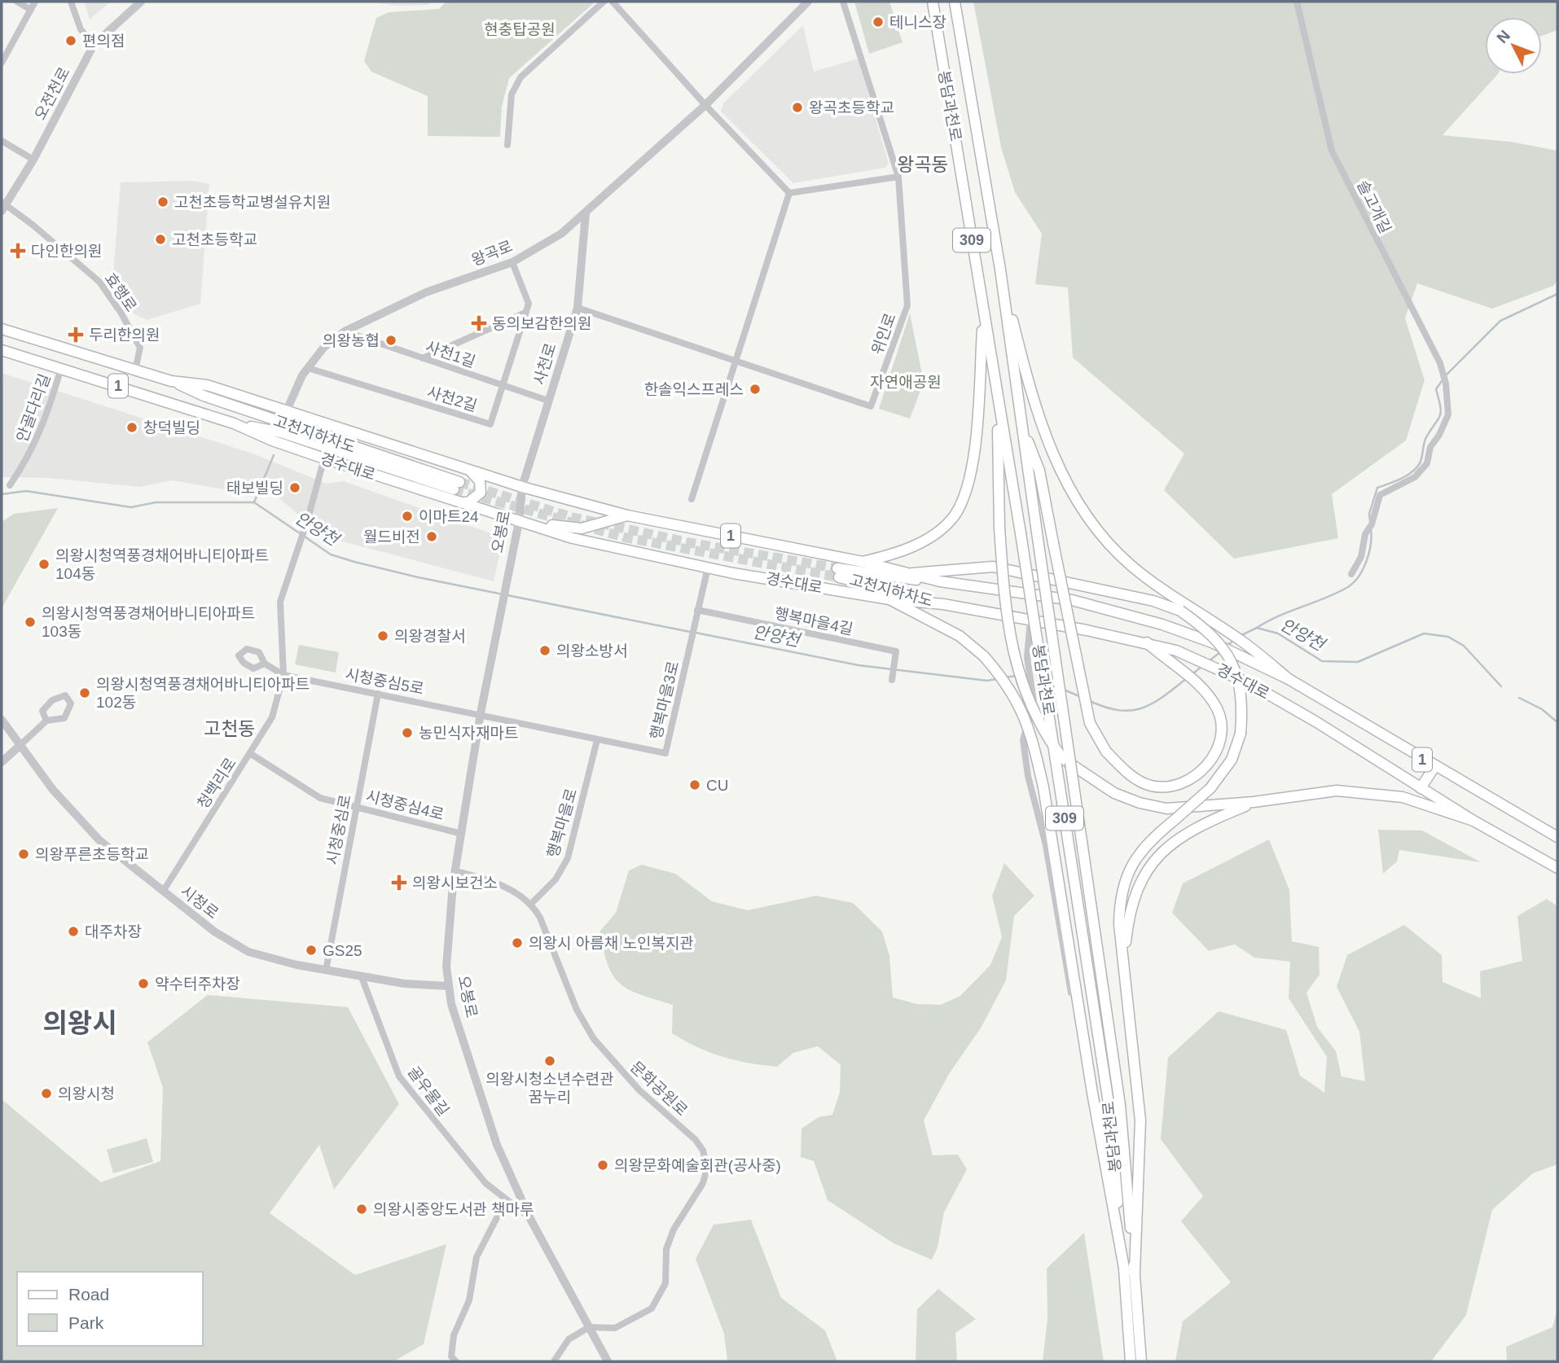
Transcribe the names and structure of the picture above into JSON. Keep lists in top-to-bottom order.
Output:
{
  "streets": {
    "main road": [
      "봉담과천로",
      "309",
      "1",
      "고천지하차도",
      "경수대로"
    ],
    "street": [
      "오전천로",
      "솔고개길",
      "왕곡로",
      "효행로",
      "위인로",
      "사천1길",
      "사천로",
      "사천2길",
      "안골다리길",
      "오봉로",
      "행복마을4길",
      "시청중심5로",
      "행복마을3로",
      "청백리로",
      "시청중심4로",
      "행복마을로",
      "시청중심로",
      "시청로",
      "문화공원로",
      "골우물길"
    ]
  },
  "crossings": [
    ["오전천로", "효행로"],
    ["왕곡로", "사천1길"],
    ["왕곡로", "사천로"],
    ["왕곡로", "사천2길"],
    ["왕곡로", "경수대로"],
    ["효행로", "경수대로"],
    ["위인로", "사천로"],
    ["사천1길", "사천로"],
    ["사천1길", "사천2길"],
    ["사천로", "경수대로"],
    ["사천로", "오봉로"],
    ["안골다리길", "경수대로"],
    ["고천지하차도", "경수대로"],
    ["경수대로", "오봉로"],
    ["경수대로", "행복마을3로"],
    ["경수대로", "청백리로"],
    ["오봉로", "시청중심5로"],
    ["오봉로", "행복마을3로"],
    ["오봉로", "시청중심4로"],
    ["오봉로", "시청로"],
    ["오봉로", "문화공원로"],
    ["오봉로", "골우물길"],
    ["행복마을4길", "행복마을3로"],
    ["시청중심5로", "행복마을3로"],
    ["시청중심5로", "청백리로"],
    ["시청중심5로", "시청중심로"],
    ["행복마을3로", "행복마을로"],
    ["청백리로", "시청중심4로"],
    ["청백리로", "시청로"],
    ["시청중심4로", "시청중심로"],
    ["행복마을로", "문화공원로"],
    ["시청중심로", "시청로"],
    ["시청로", "골우물길"]
  ],
  "districts": ["왕곡동", "고천동", "의왕시"],
  "water": ["안양천"],
  "parks": ["현충탑공원", "자연애공원"],
  "places": {
    "other": [
      "테니스장",
      "편의점",
      "왕곡초등학교",
      "고천초등학교병설유치원",
      "고천초등학교",
      "의왕농협",
      "한솔익스프레스",
      "창덕빌딩",
      "태보빌딩",
      "이마트24",
      "월드비전",
      "의왕시청역풍경채어바니티아파트 104동",
      "의왕시청역풍경채어바니티아파트 103동",
      "의왕경찰서",
      "의왕소방서",
      "의왕시청역풍경채어바니티아파트 102동",
      "농민식자재마트",
      "CU",
      "의왕푸른초등학교",
      "대주차장",
      "의왕시 아름채 노인복지관",
      "GS25",
      "약수터주차장",
      "의왕시청소년수련관 꿈누리",
      "의왕시청",
      "의왕문화예술회관(공사중)",
      "의왕시중앙도서관 책마루"
    ],
    "health": [
      "다인한의원",
      "동의보감한의원",
      "두리한의원",
      "의왕시보건소"
    ]
  },
  "legend": ["Road", "Park"],
  "north": "top left"
}
